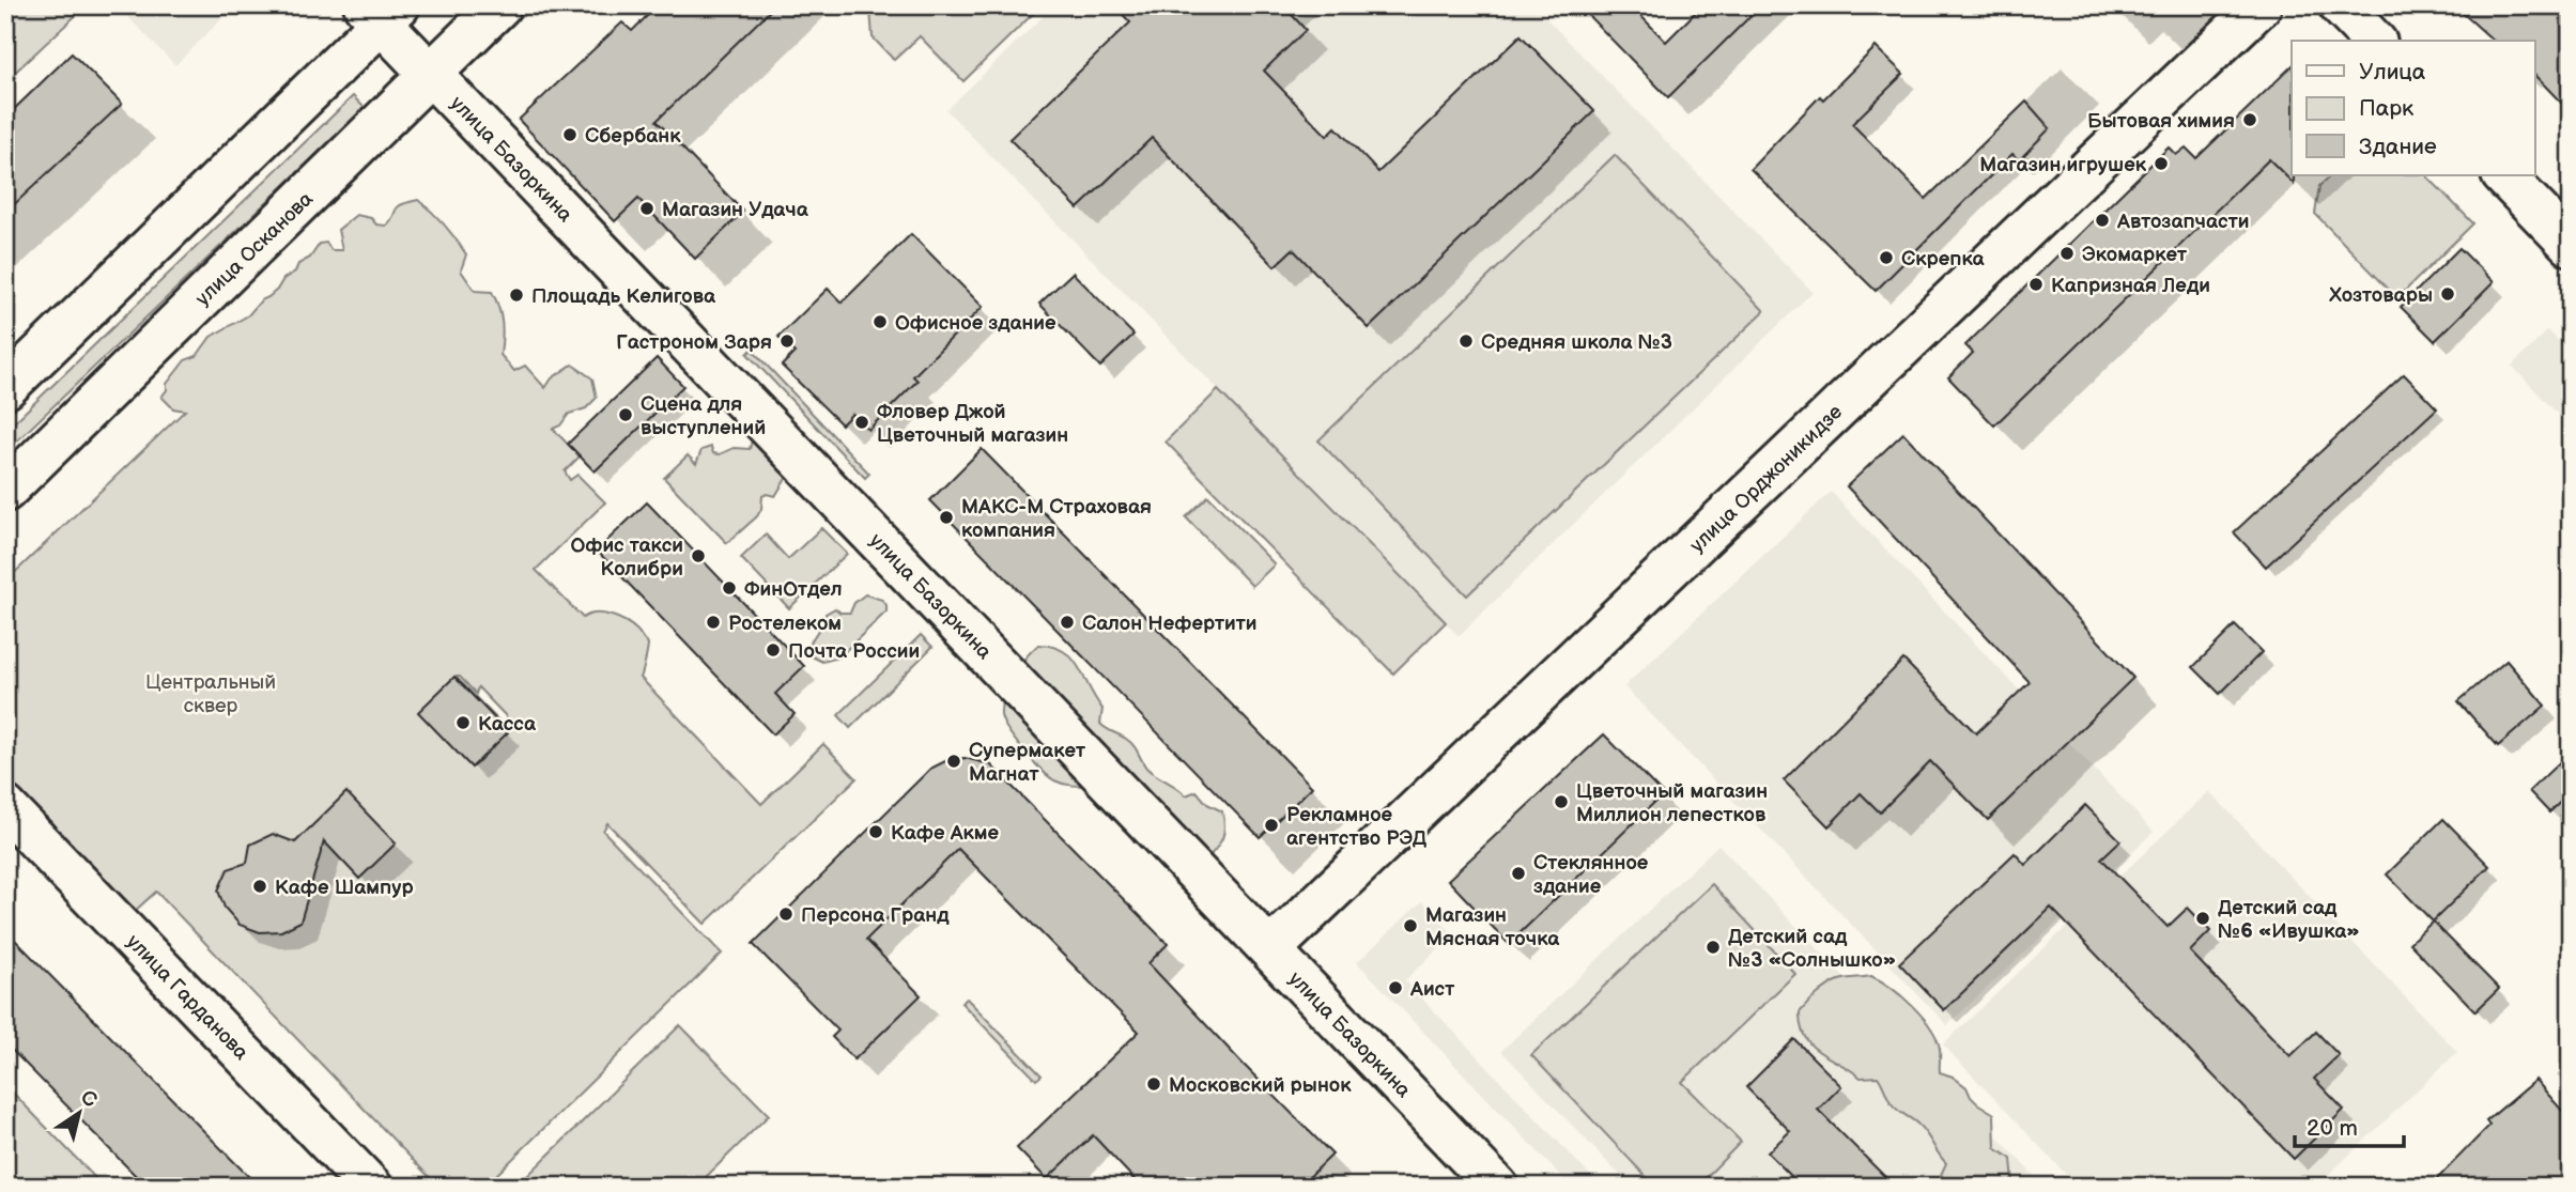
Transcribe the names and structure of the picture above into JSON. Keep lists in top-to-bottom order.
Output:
{
  "streets": {
    "street": [
      "улица Базоркина",
      "улица Осканова",
      "улица Орджоникидзе",
      "улица Гарданова"
    ]
  },
  "crossings": [
    ["улица Базоркина", "улица Осканова"],
    ["улица Базоркина", "улица Орджоникидзе"]
  ],
  "parks": ["Центральный сквер"],
  "places": [
    "Бытовая химия",
    "Сбербанк",
    "Магазин игрушек",
    "Магазин Удача",
    "Автозапчасти",
    "Экомаркет",
    "Скрепка",
    "Капризная Леди",
    "Хозтовары",
    "Площадь Келигова",
    "Офисное здание",
    "Гастроном Заря",
    "Средняя школа №3",
    "Сцена для выступлений",
    "Фловер Джой Цветочный магазин",
    "МАКС-М Страховая компания",
    "Офис такси Колибри",
    "ФинОтдел",
    "Ростелеком",
    "Салон Нефертити",
    "Почта России",
    "Касса",
    "Супермакет Магнат",
    "Цветочный магазин Миллион лепестков",
    "Рекламное агентство РЭД",
    "Кафе Акме",
    "Стеклянное здание",
    "Кафе Шампур",
    "Персона Гранд",
    "Детский сад №6 «Ивушка»",
    "Магазин Мясная точка",
    "Детский сад №3 «Солнышко»",
    "Аист",
    "Московский рынок"
  ],
  "legend": ["Улица", "Парк", "Здание"],
  "scale_bar": "20 m",
  "north": "top right"
}
